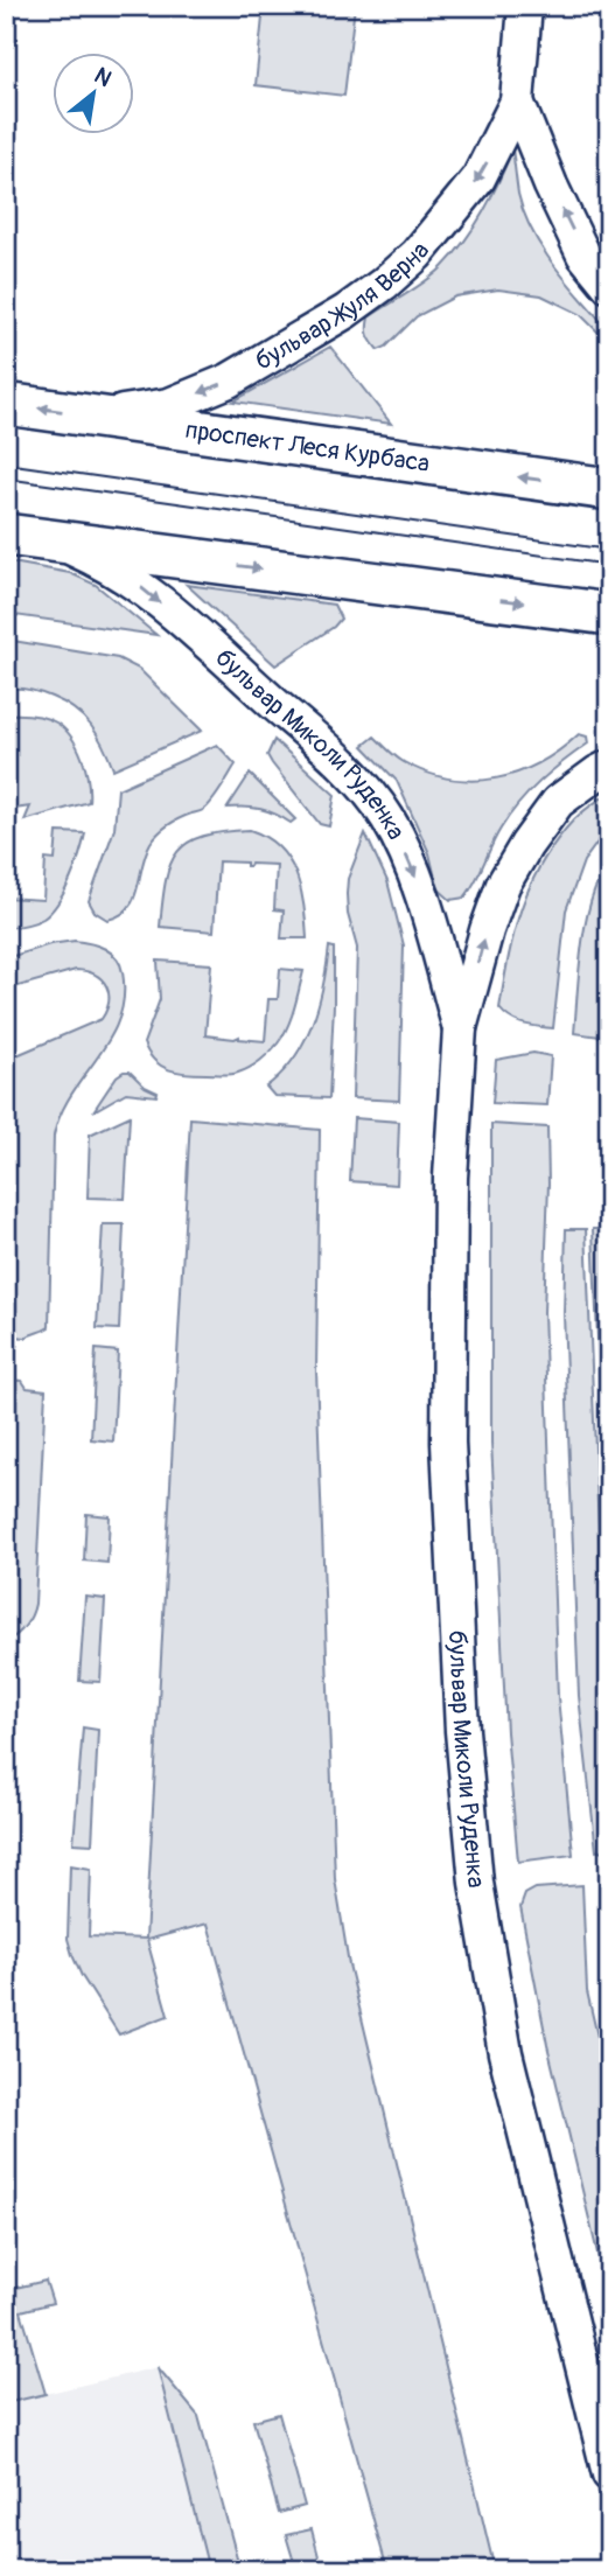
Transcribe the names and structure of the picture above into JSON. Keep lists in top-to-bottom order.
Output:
{
  "streets": {
    "main road": ["проспект Леся Курбаса"],
    "street": ["бульвар Жуля Верна", "бульвар Миколи Руденка"]
  },
  "crossings": [
    ["бульвар Жуля Верна", "проспект Леся Курбаса"]
  ],
  "north": "top right"
}
